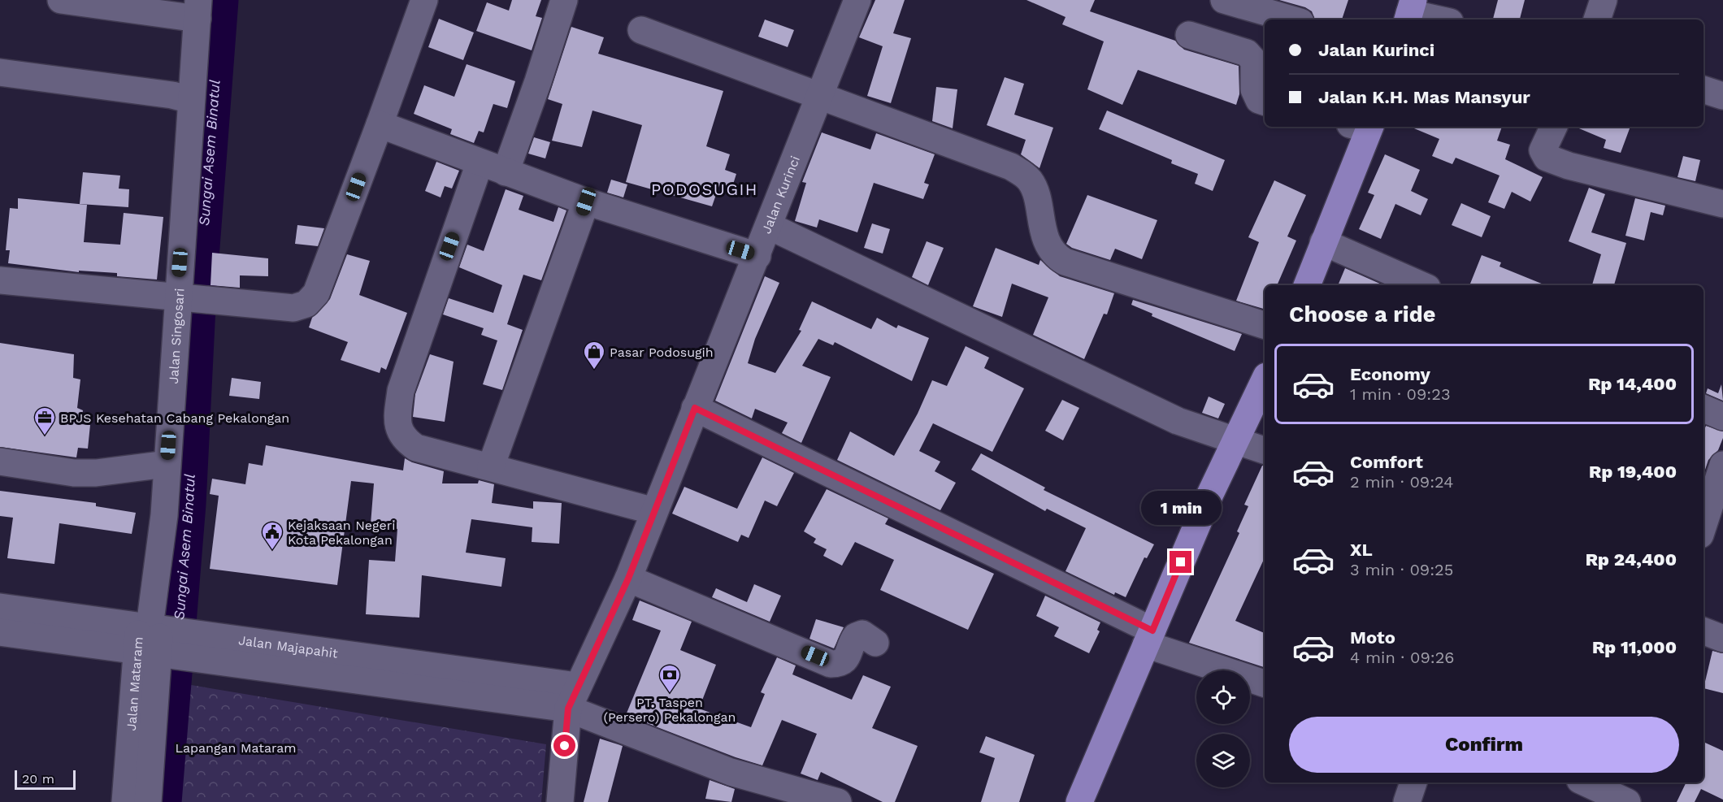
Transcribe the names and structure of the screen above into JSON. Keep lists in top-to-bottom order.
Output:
{
  "streets": {
    "street": [
      "Jalan Kurinci",
      "Jalan Singosari",
      "Jalan Majapahit",
      "Jalan Mataram"
    ]
  },
  "crossings": [
    ["Jalan Kurinci", "Jalan Majapahit"],
    ["Jalan Singosari", "Jalan Majapahit"],
    ["Jalan Singosari", "Jalan Mataram"],
    ["Jalan Majapahit", "Jalan Mataram"]
  ],
  "districts": ["PODOSUGIH"],
  "water": ["Sungai Asem Binatul"],
  "parks": ["Lapangan Mataram"],
  "places": {
    "shop": ["Pasar Podosugih"],
    "office": ["BPJS Kesehatan Cabang Pekalongan"],
    "public building": ["Kejaksaan Negeri Kota Pekalongan"],
    "bank": ["PT. Taspen (Persero) Pekalongan"]
  },
  "scale_bar": "20 m",
  "page": {
    "banner": ["Jalan Kurinci", "Jalan K.H. Mas Mansyur"],
    "heading": "Choose a ride",
    "list": [
      {
        "name": "Economy",
        "note": "1 min · 09:23",
        "value": "Rp 14,400"
      },
      {
        "name": "Comfort",
        "note": "2 min · 09:24",
        "value": "Rp 19,400"
      },
      {
        "name": "XL",
        "note": "3 min · 09:25",
        "value": "Rp 24,400"
      },
      {
        "name": "Moto",
        "note": "4 min · 09:26",
        "value": "Rp 11,000"
      }
    ],
    "bubble": "1 min",
    "buttons": "Confirm",
    "scale": "20 m"
  }
}
